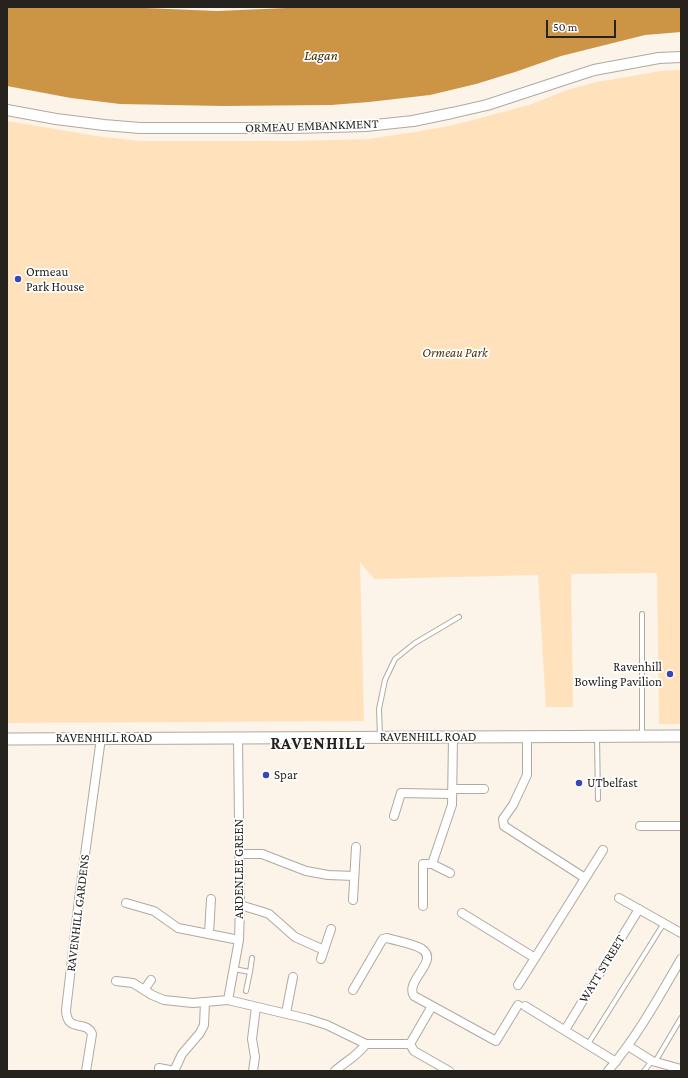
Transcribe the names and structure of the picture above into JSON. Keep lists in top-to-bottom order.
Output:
{
  "streets": {
    "main road": ["RAVENHILL ROAD"],
    "street": [
      "ORMEAU EMBANKMENT",
      "ARDENLEE GREEN",
      "RAVENHILL GARDENS",
      "WATT STREET"
    ]
  },
  "crossings": [
    ["RAVENHILL ROAD", "ARDENLEE GREEN"],
    ["RAVENHILL ROAD", "RAVENHILL GARDENS"]
  ],
  "districts": ["RAVENHILL"],
  "water": ["Lagan"],
  "parks": ["Ormeau Park"],
  "places": [
    "Ormeau Park House",
    "Ravenhill Bowling Pavilion",
    "Spar",
    "UTbelfast"
  ],
  "scale_bar": "50 m"
}
